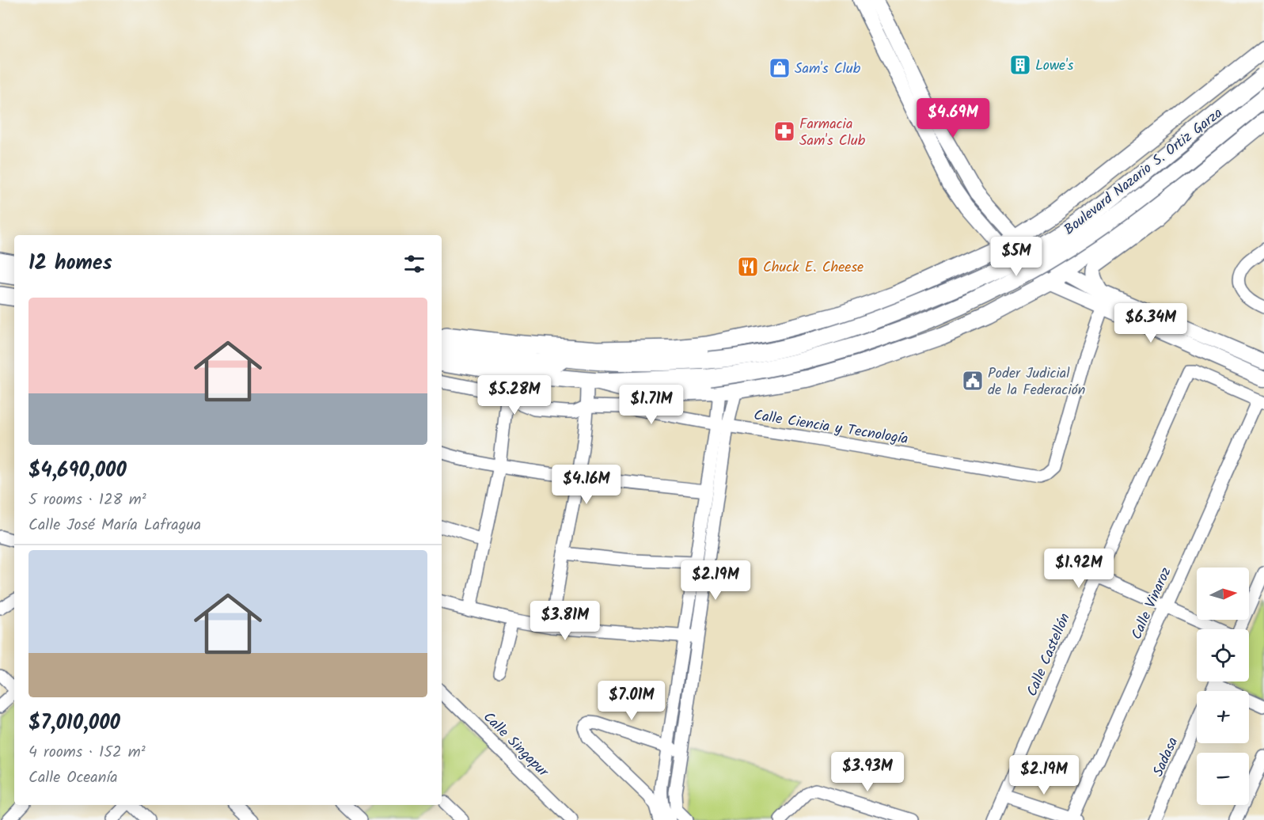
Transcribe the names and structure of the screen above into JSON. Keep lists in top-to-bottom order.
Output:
{
  "streets": {
    "highway": ["Boulevard Nazario S. Ortiz Garza"],
    "street": [
      "Calle Ciencia y Tecnología",
      "Calle Vinaroz",
      "Calle Castellón",
      "Calle Singapur",
      "Sadasa"
    ]
  },
  "crossings": [
    ["Calle Vinaroz", "Calle Castellón"]
  ],
  "places": {
    "building": ["Lowe's"],
    "shop": ["Sam's Club"],
    "pharmacy": ["Farmacia Sam's Club"],
    "restaurant": ["Chuck E. Cheese"],
    "public building": ["Poder Judicial de la Federación"]
  },
  "north": "right",
  "page": {
    "price": [
      "$4.69M",
      "$5M",
      "$6.34M",
      "$5.28M",
      "$1.71M",
      "$4.16M",
      "$1.92M",
      "$2.19M",
      "$3.81M",
      "$7.01M",
      "$3.93M",
      "$2.19M"
    ],
    "heading": "12 homes",
    "list": [
      {
        "name": "$4,690,000",
        "note": "5 rooms · 128 m² · Calle José María Lafragua"
      },
      {
        "name": "$7,010,000",
        "note": "4 rooms · 152 m² · Calle Oceanía"
      }
    ],
    "map_buttons": ["+", "−"]
  }
}
